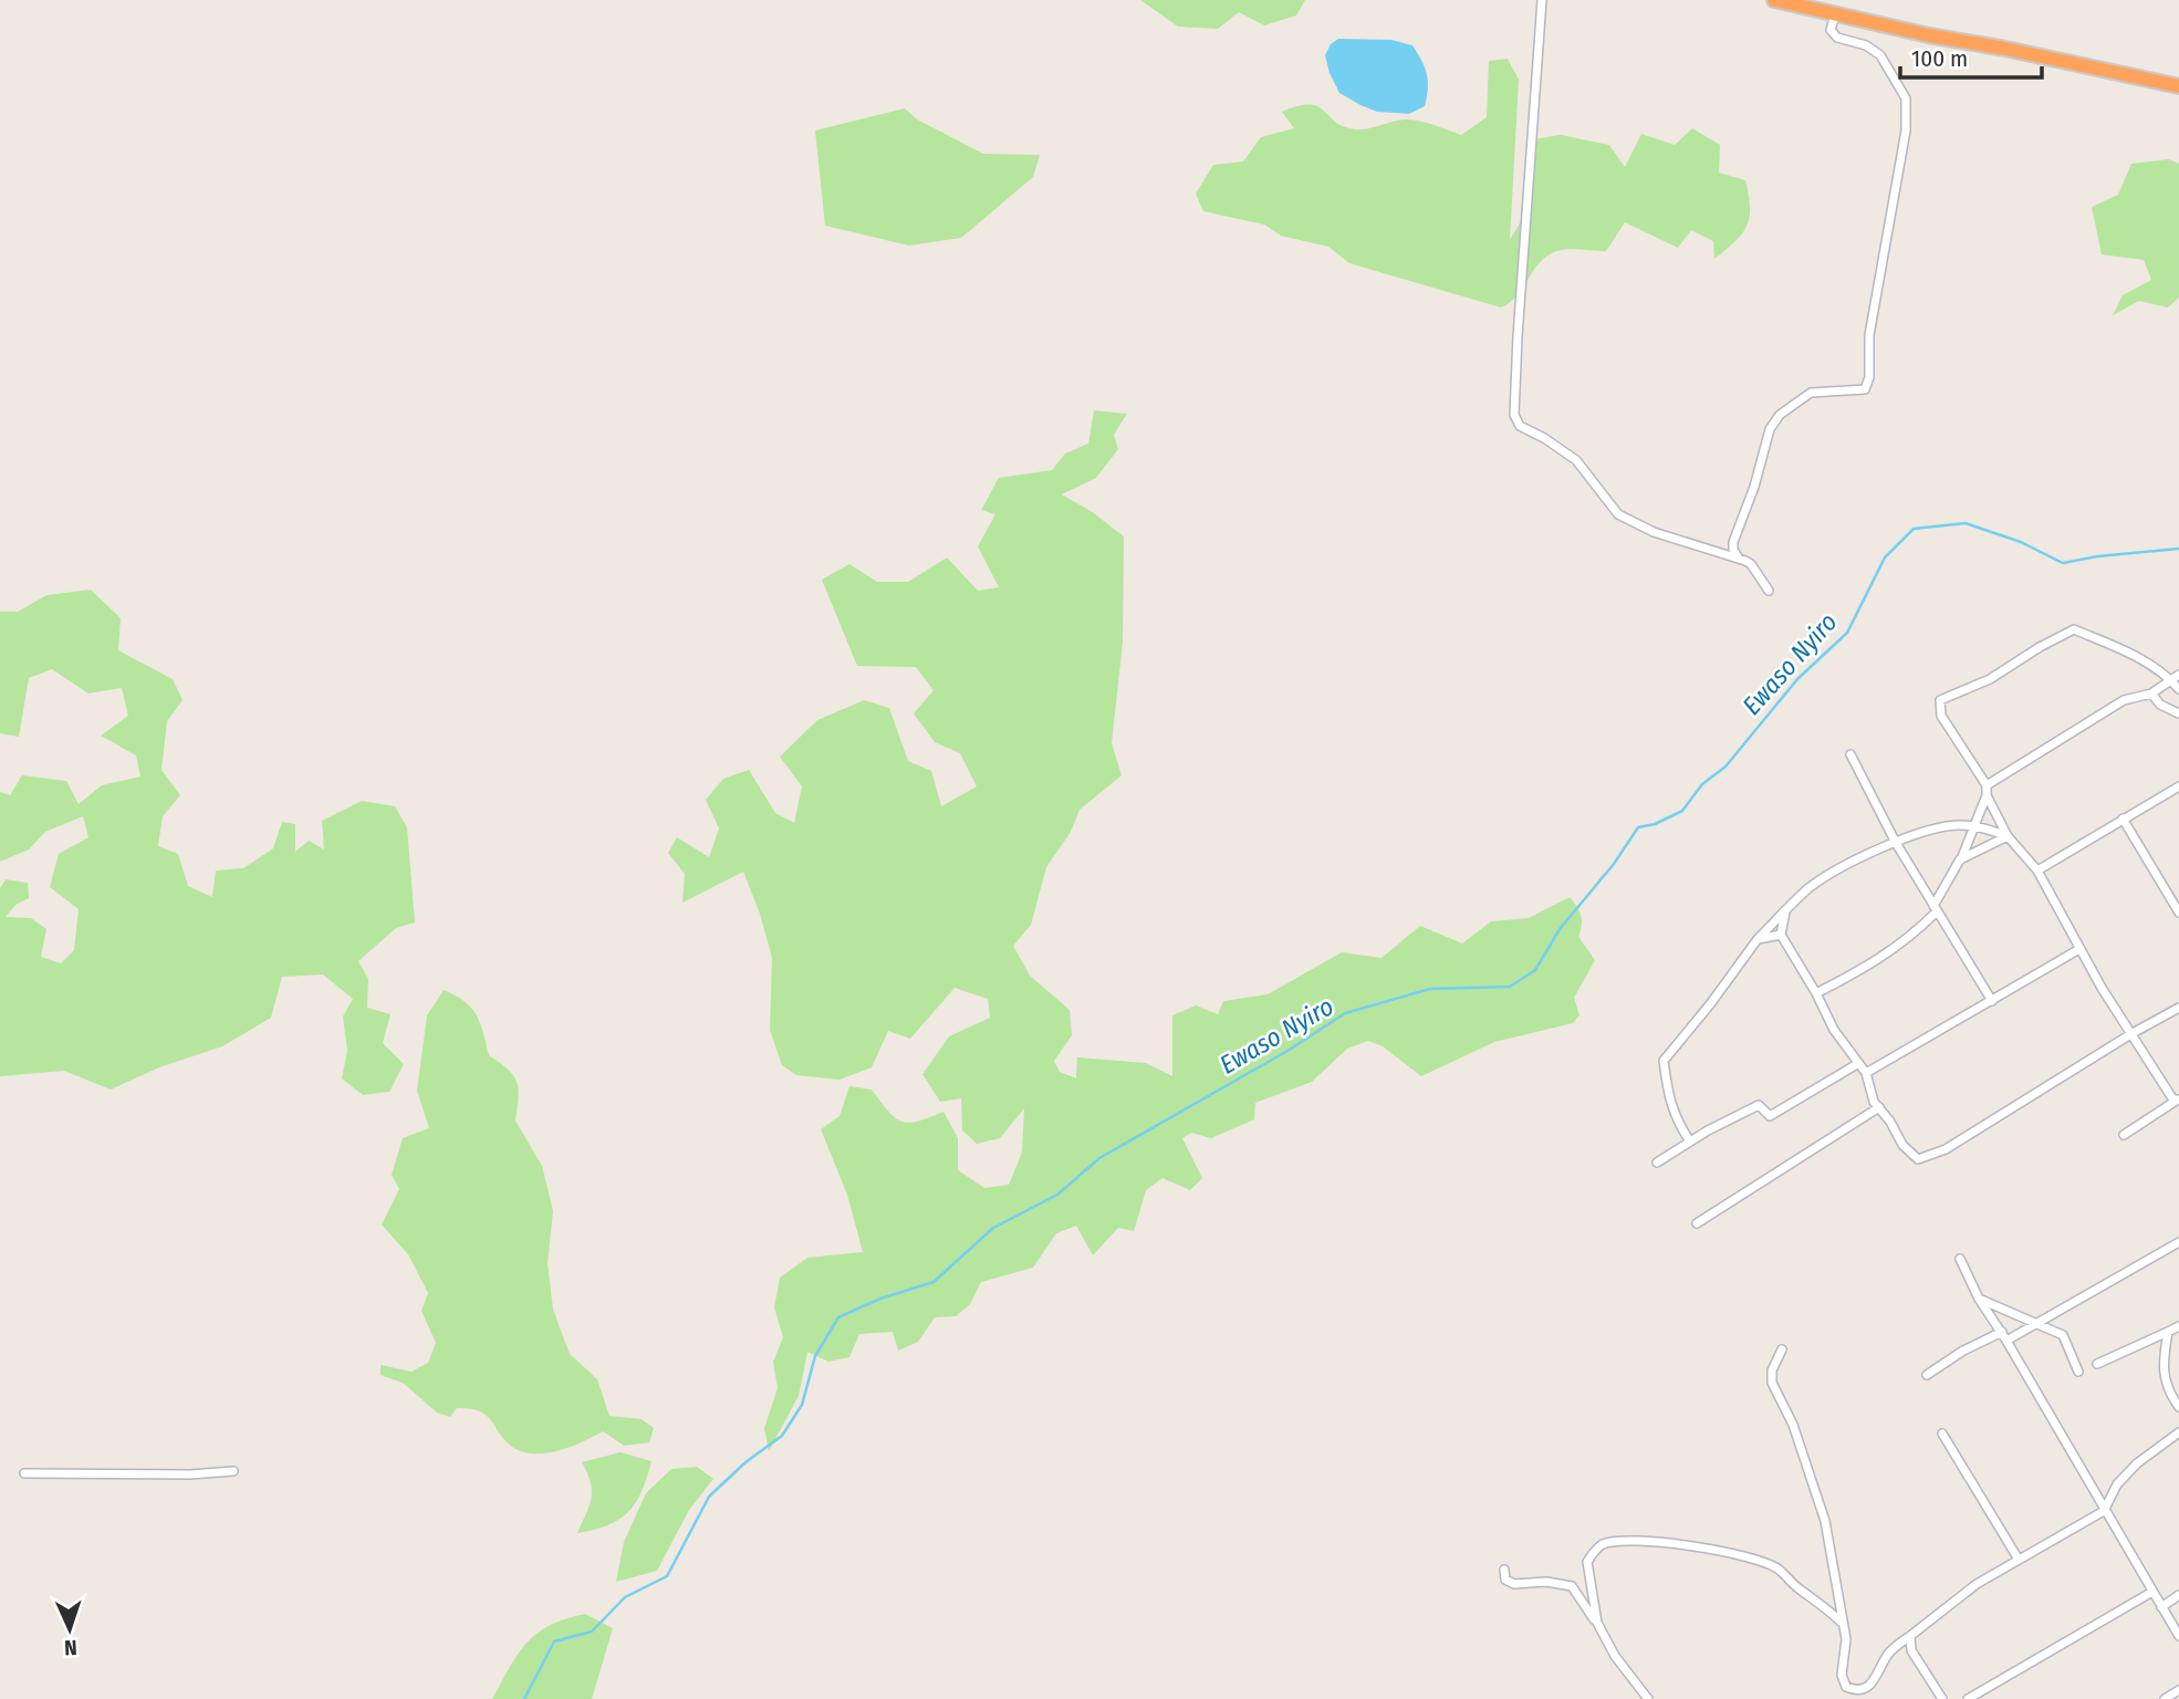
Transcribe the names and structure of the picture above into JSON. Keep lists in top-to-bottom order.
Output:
{
  "water": ["Ewaso Nyiro"],
  "scale_bar": "100 m",
  "north": "bottom"
}
